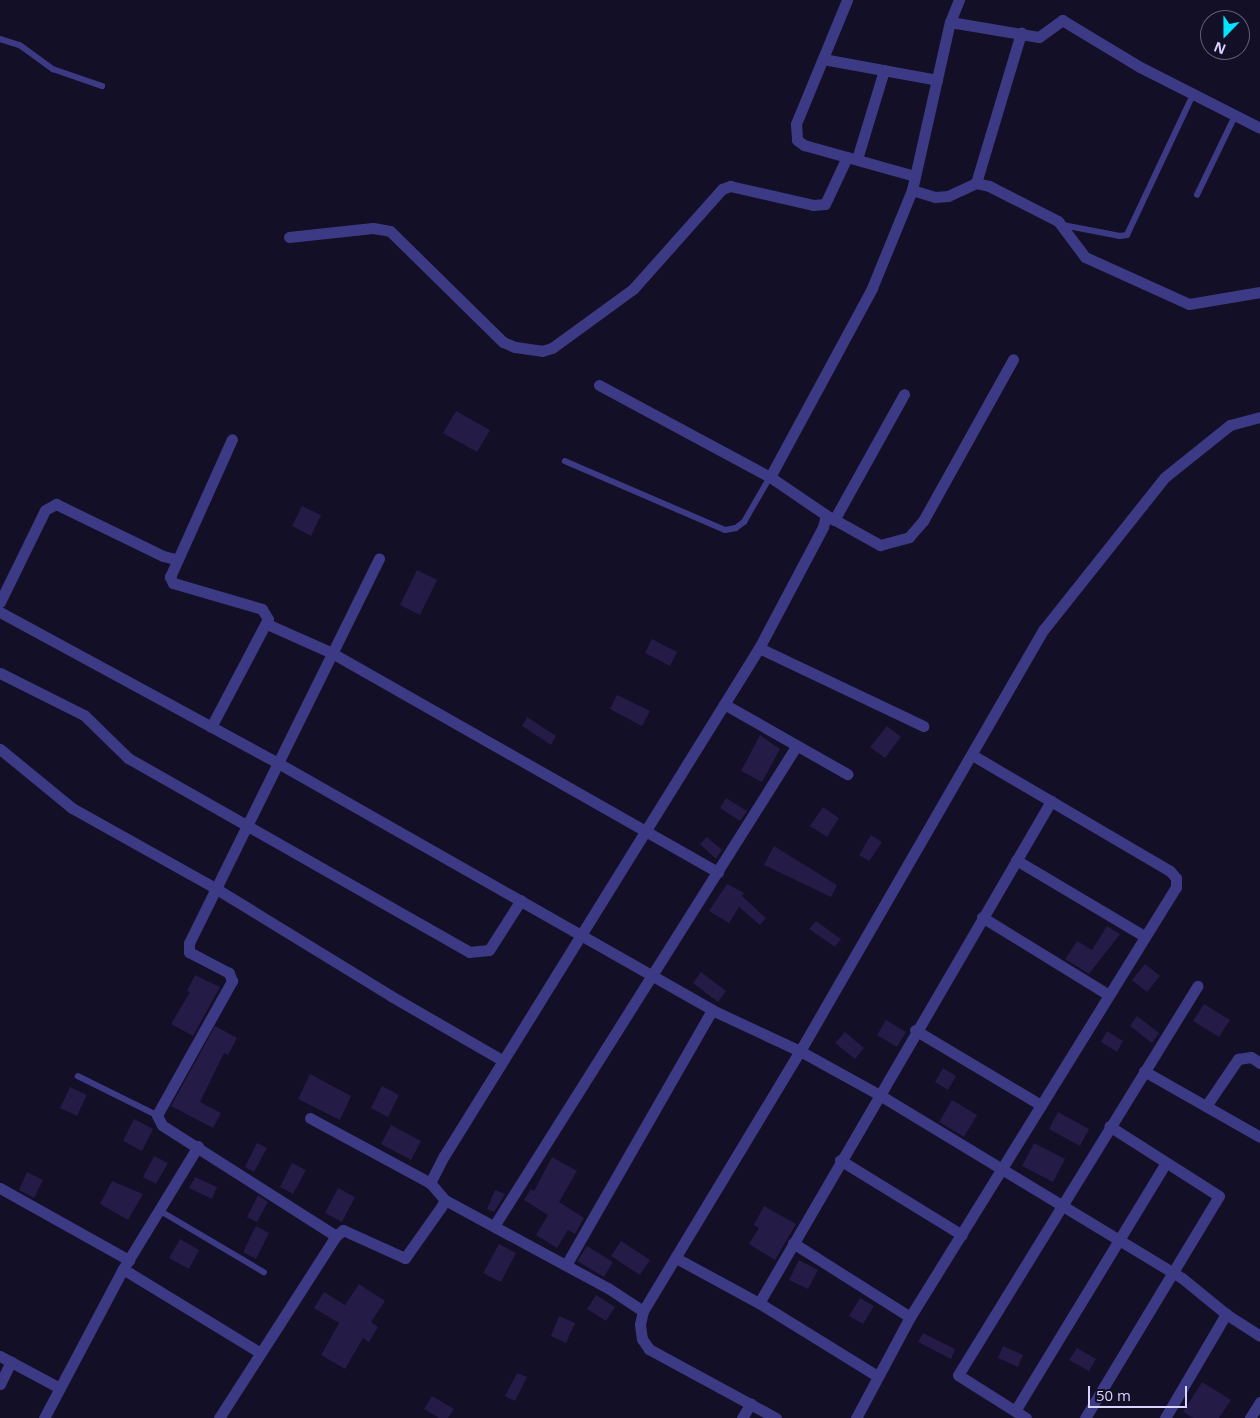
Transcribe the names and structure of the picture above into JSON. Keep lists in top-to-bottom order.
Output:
{
  "scale_bar": "50 m",
  "north": "bottom"
}
